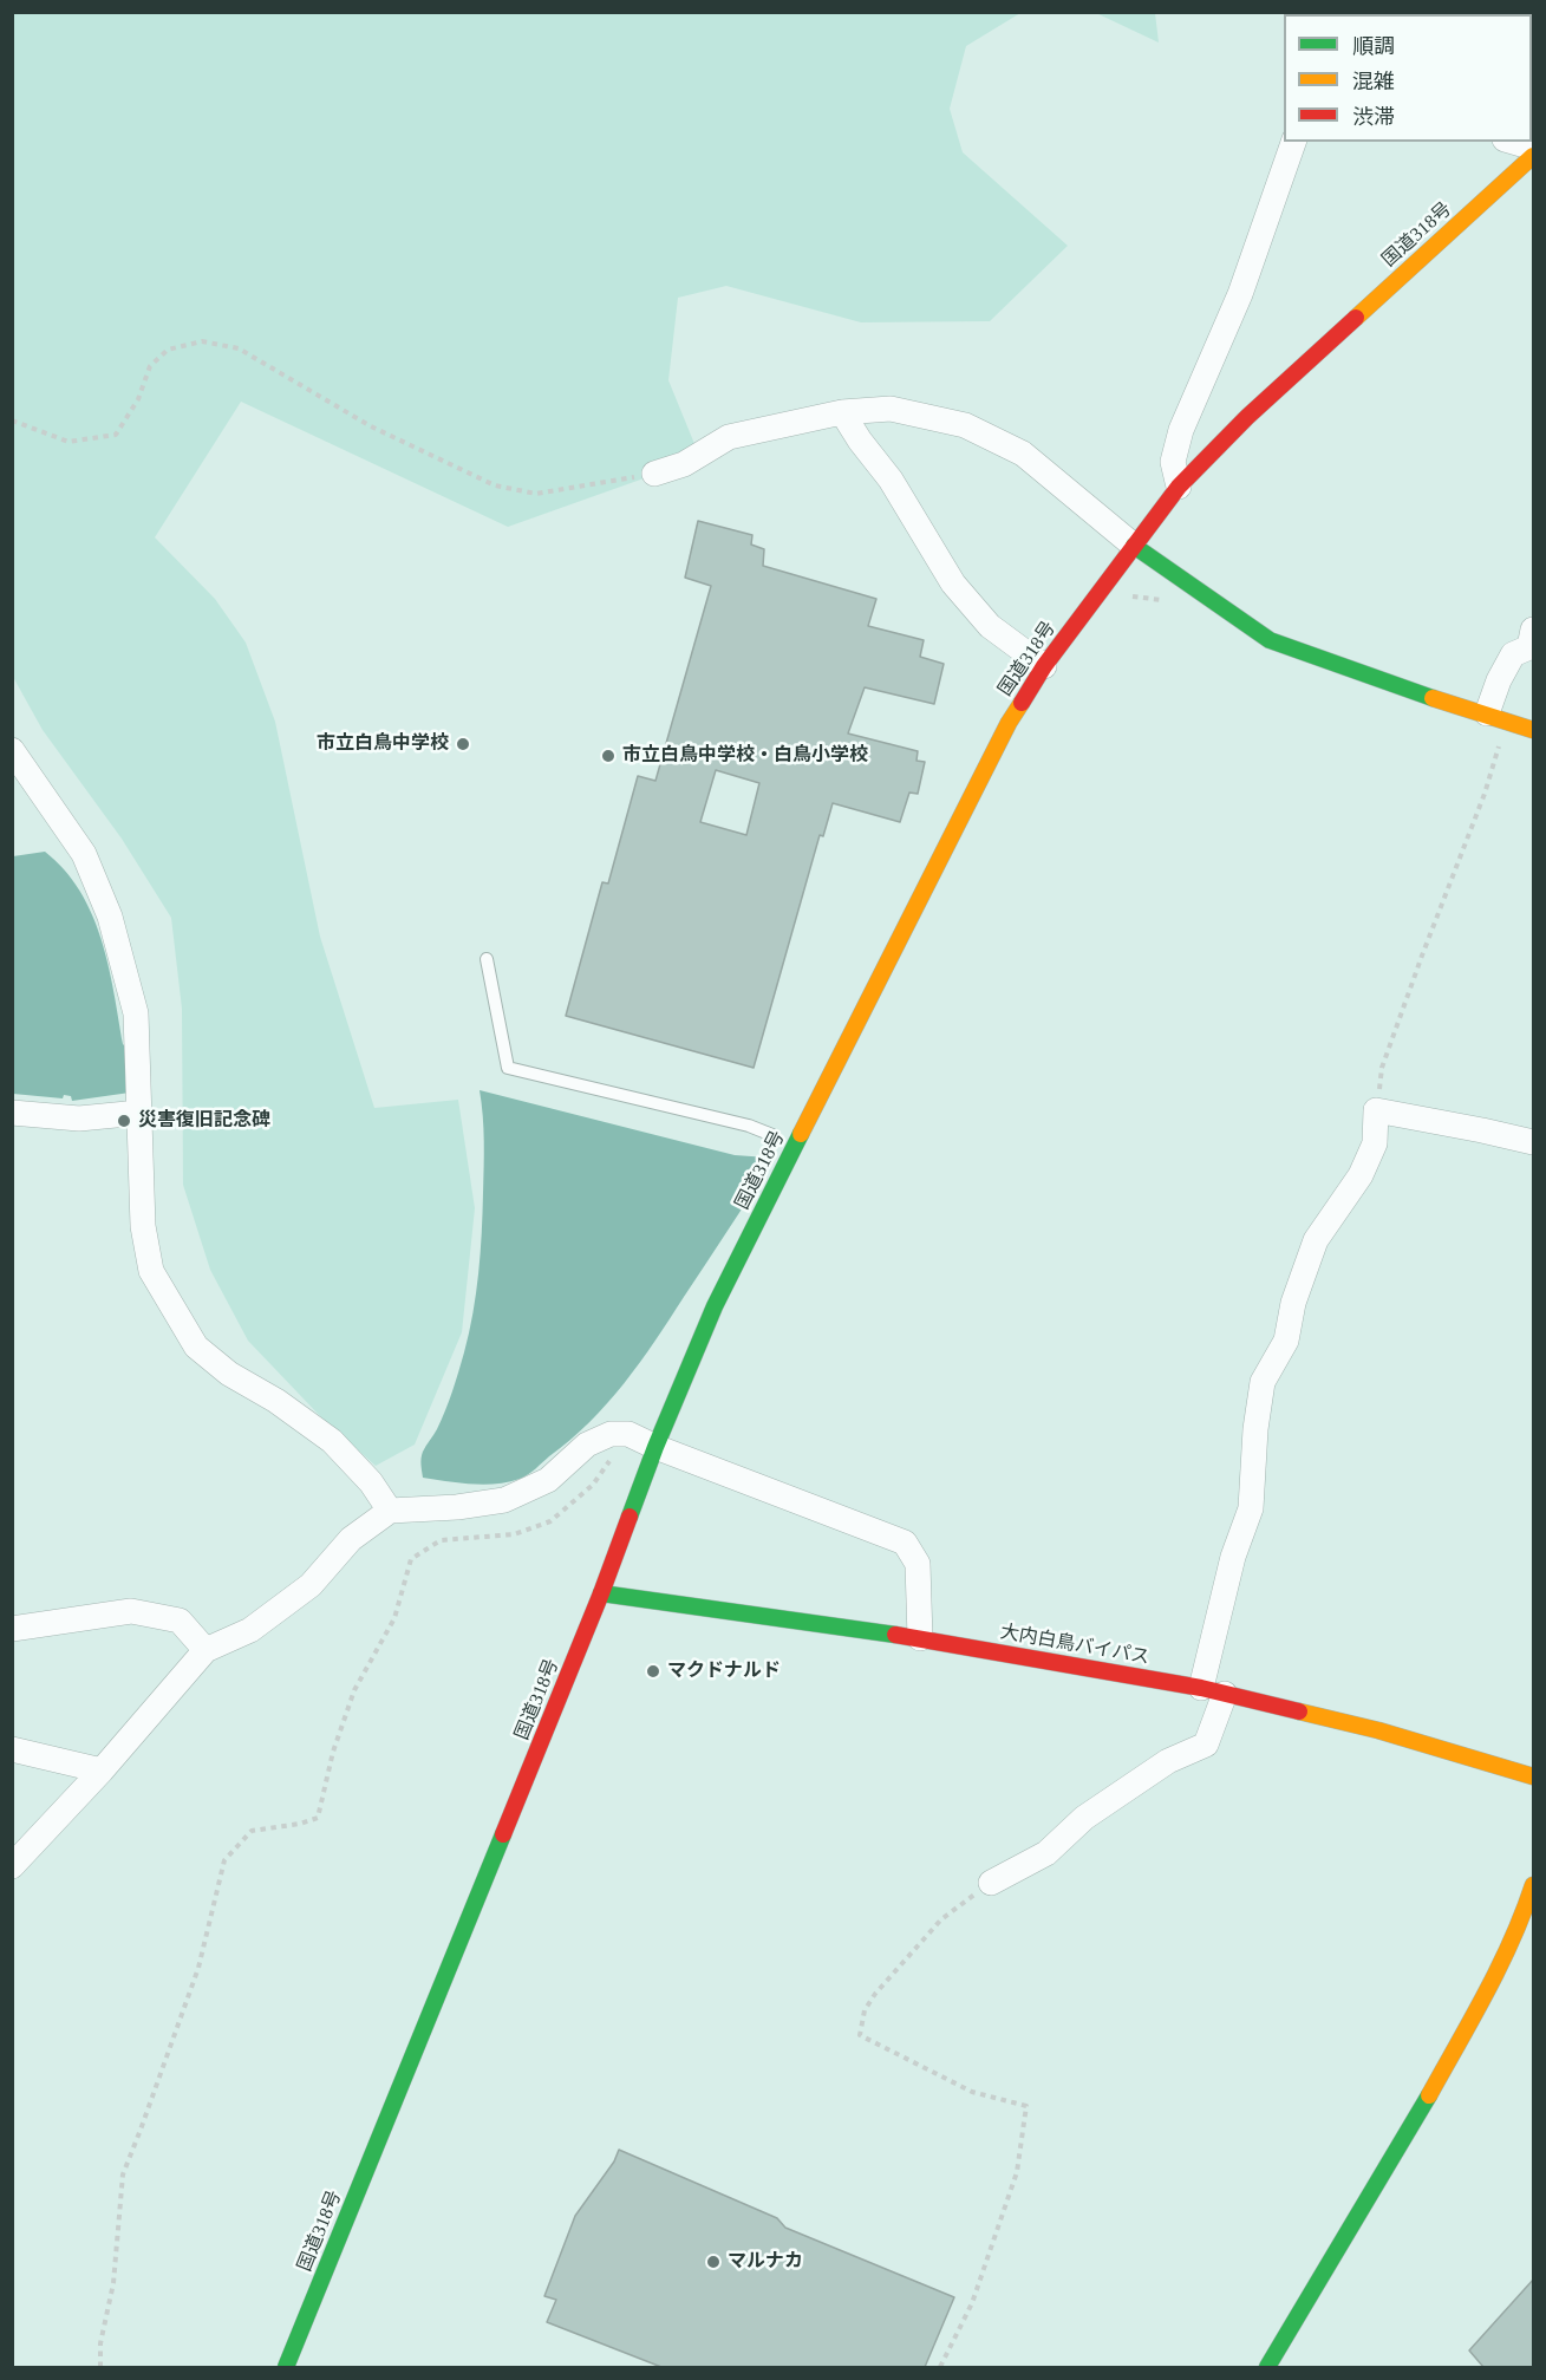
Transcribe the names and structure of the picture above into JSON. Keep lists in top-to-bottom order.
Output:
{
  "streets": {
    "main road": ["国道318号", "大内白鳥バイパス"]
  },
  "crossings": [
    ["国道318号", "大内白鳥バイパス"]
  ],
  "places": [
    "市立白鳥中学校",
    "市立白鳥中学校・白鳥小学校",
    "災害復旧記念碑",
    "マクドナルド",
    "マルナカ"
  ],
  "legend": ["順調", "混雑", "渋滞"]
}
